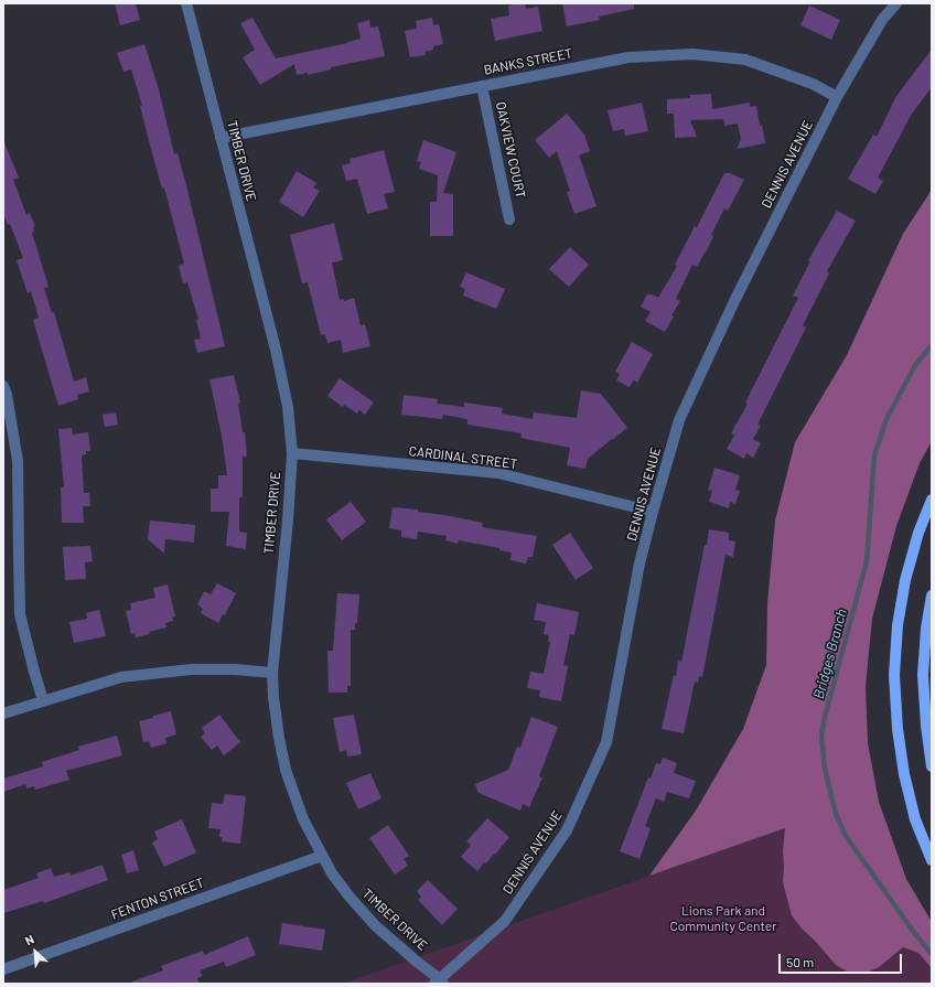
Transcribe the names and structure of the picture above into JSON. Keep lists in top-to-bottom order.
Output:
{
  "streets": {
    "street": [
      "BANKS STREET",
      "OAKVIEW COURT",
      "TIMBER DRIVE",
      "DENNIS AVENUE",
      "CARDINAL STREET",
      "FENTON STREET"
    ]
  },
  "crossings": [
    ["BANKS STREET", "OAKVIEW COURT"],
    ["BANKS STREET", "TIMBER DRIVE"],
    ["BANKS STREET", "DENNIS AVENUE"],
    ["TIMBER DRIVE", "DENNIS AVENUE"],
    ["TIMBER DRIVE", "CARDINAL STREET"],
    ["TIMBER DRIVE", "FENTON STREET"],
    ["DENNIS AVENUE", "CARDINAL STREET"]
  ],
  "water": ["Bridges Branch"],
  "parks": ["Lions Park and Community Center"],
  "scale_bar": "50 m",
  "north": "top left"
}
